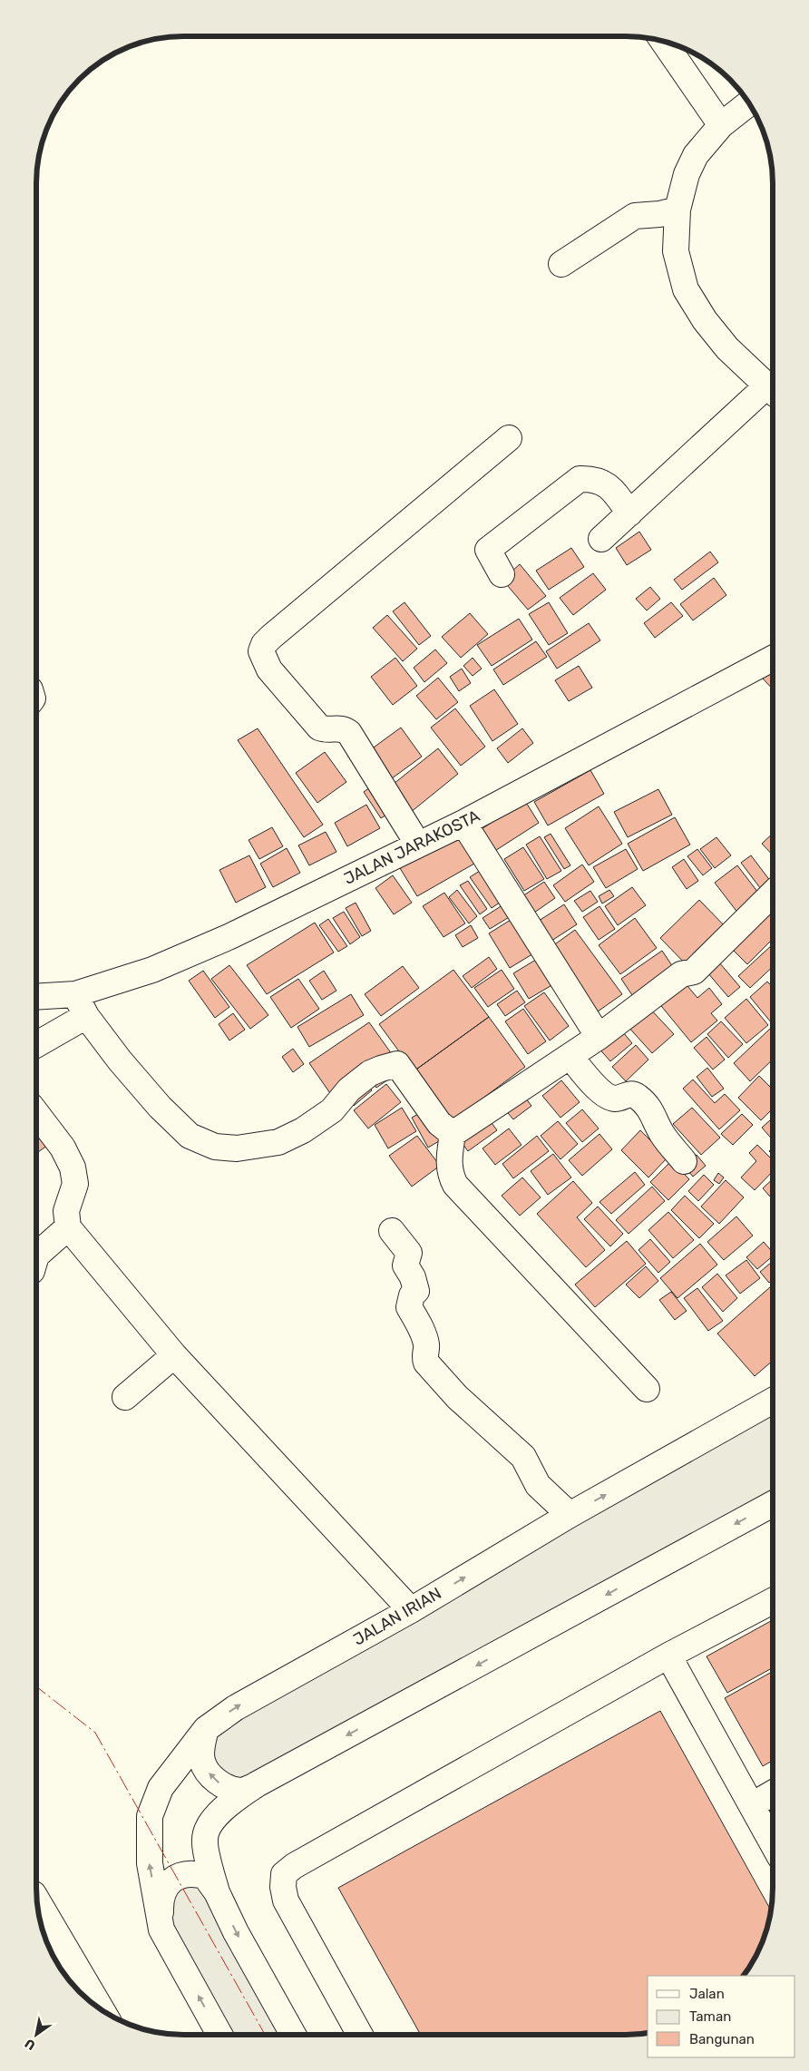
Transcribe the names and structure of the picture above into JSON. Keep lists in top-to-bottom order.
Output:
{
  "streets": {
    "street": ["JALAN JARAKOSTA", "JALAN IRIAN"]
  },
  "legend": ["Jalan", "Taman", "Bangunan"],
  "north": "bottom left"
}
